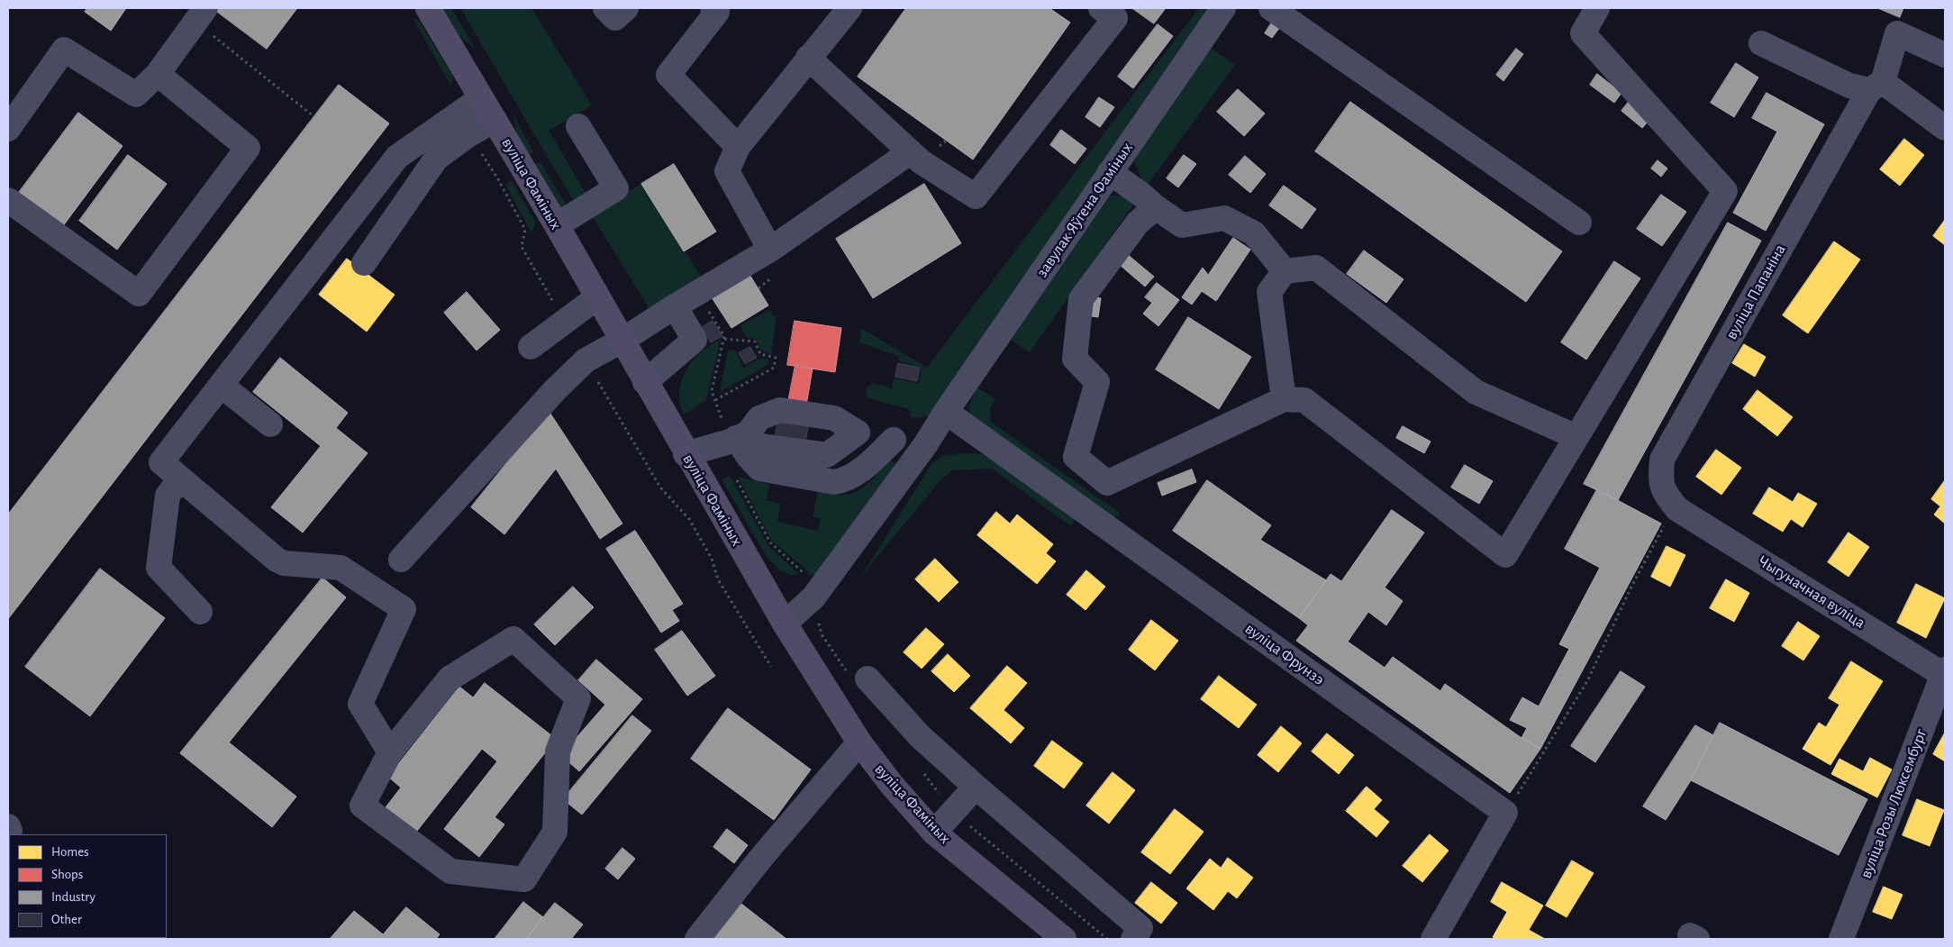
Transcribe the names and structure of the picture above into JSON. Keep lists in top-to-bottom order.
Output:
{
  "streets": {
    "main road": ["вуліца Фаміных"],
    "street": [
      "завулак Яўгена Фаміных",
      "вуліца Папаніна",
      "Чыгуначная вуліца",
      "вуліца Фрунзэ",
      "вуліца Розы Люксембург"
    ]
  },
  "crossings": [
    ["вуліца Фаміных", "завулак Яўгена Фаміных"],
    ["завулак Яўгена Фаміных", "вуліца Фрунзэ"],
    ["вуліца Папаніна", "Чыгуначная вуліца"],
    ["Чыгуначная вуліца", "вуліца Розы Люксембург"]
  ],
  "legend": [
    "Homes",
    "Shops",
    "Industry",
    "Other"
  ]
}
